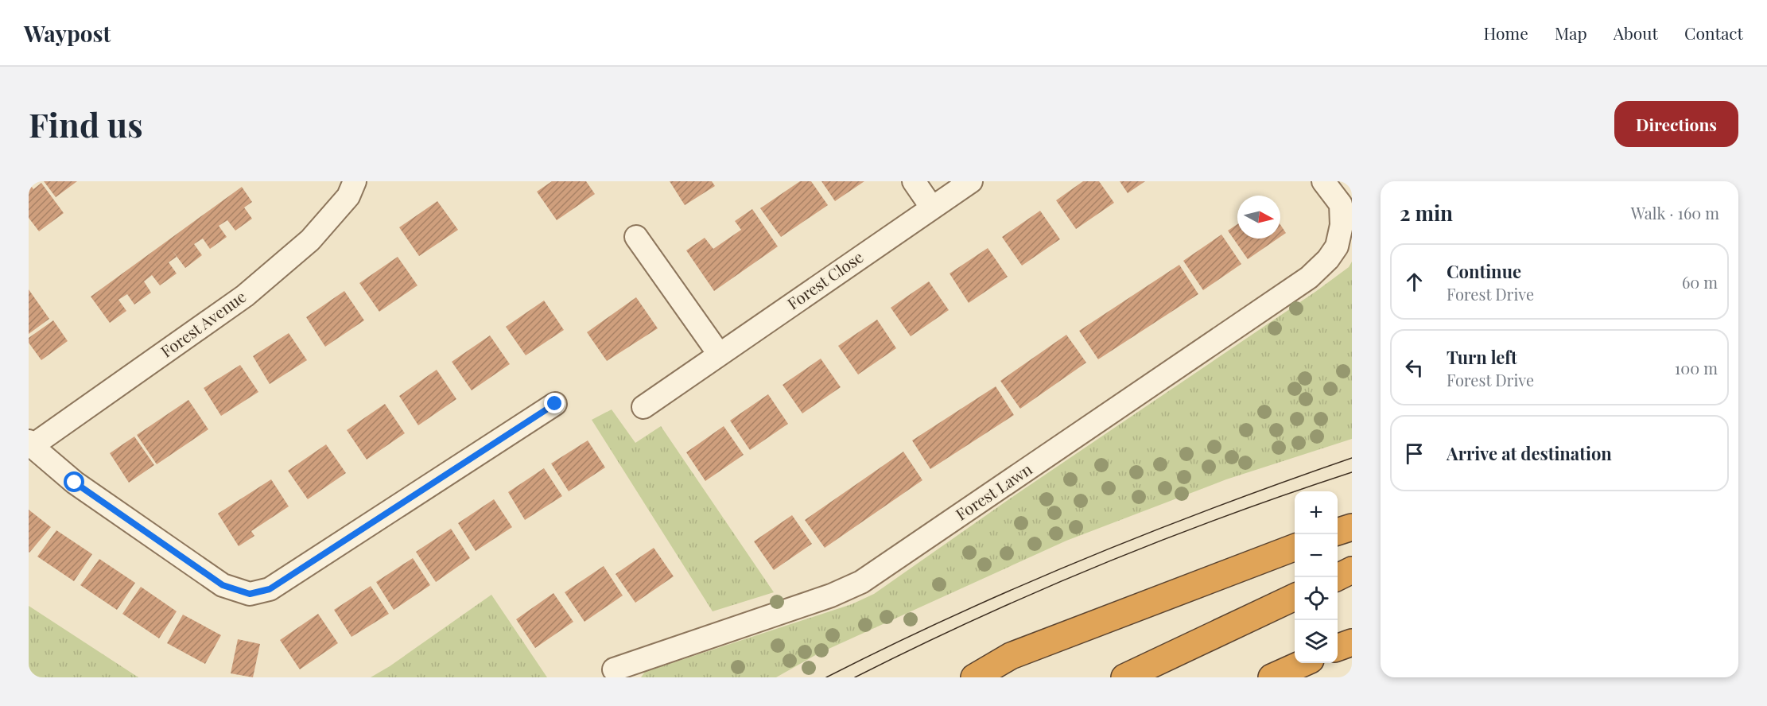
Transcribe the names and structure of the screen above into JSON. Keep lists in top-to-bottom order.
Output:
{
  "streets": {
    "street": ["Forest Close", "Forest Avenue", "Forest Lawn"]
  },
  "north": "right",
  "page": {
    "header": "Waypost",
    "nav": [
      "Home",
      "Map",
      "About",
      "Contact"
    ],
    "buttons": "Directions",
    "title": "Find us",
    "heading": ["2 min", "Walk · 160 m"],
    "list": [
      ["Continue", "Forest Drive", "60 m"],
      ["Turn left", "Forest Drive", "100 m"],
      "Arrive at destination"
    ],
    "map_buttons": ["+", "−"]
  }
}
